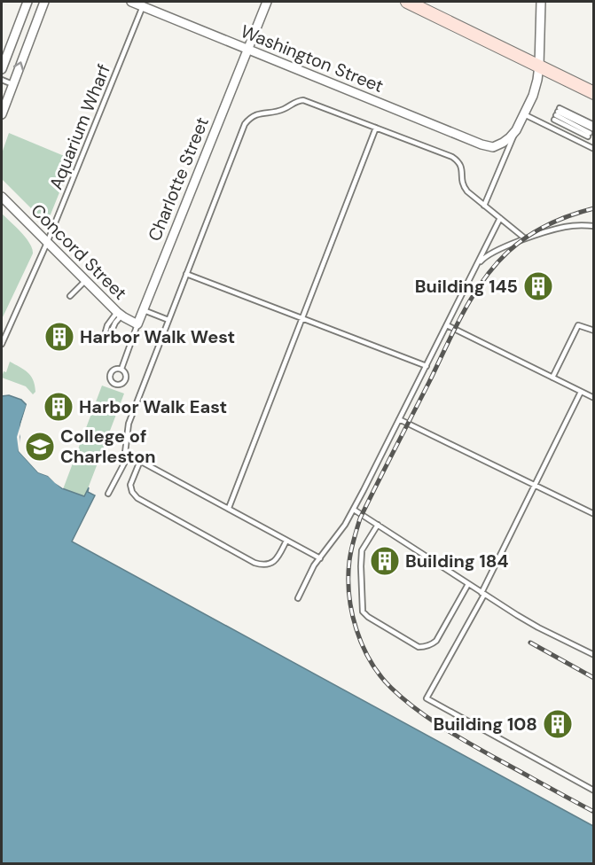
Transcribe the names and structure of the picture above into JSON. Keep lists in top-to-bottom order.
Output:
{
  "streets": {
    "street": ["Washington Street", "Charlotte Street", "Concord Street"],
    "lane": ["Aquarium Wharf"]
  },
  "crossings": [
    ["Washington Street", "Aquarium Wharf"],
    ["Washington Street", "Charlotte Street"],
    ["Aquarium Wharf", "Concord Street"],
    ["Charlotte Street", "Concord Street"]
  ],
  "places": {
    "building": [
      "Building 145",
      "Harbor Walk West",
      "Harbor Walk East",
      "Building 184",
      "Building 108"
    ],
    "school or university": ["College of Charleston"]
  }
}
